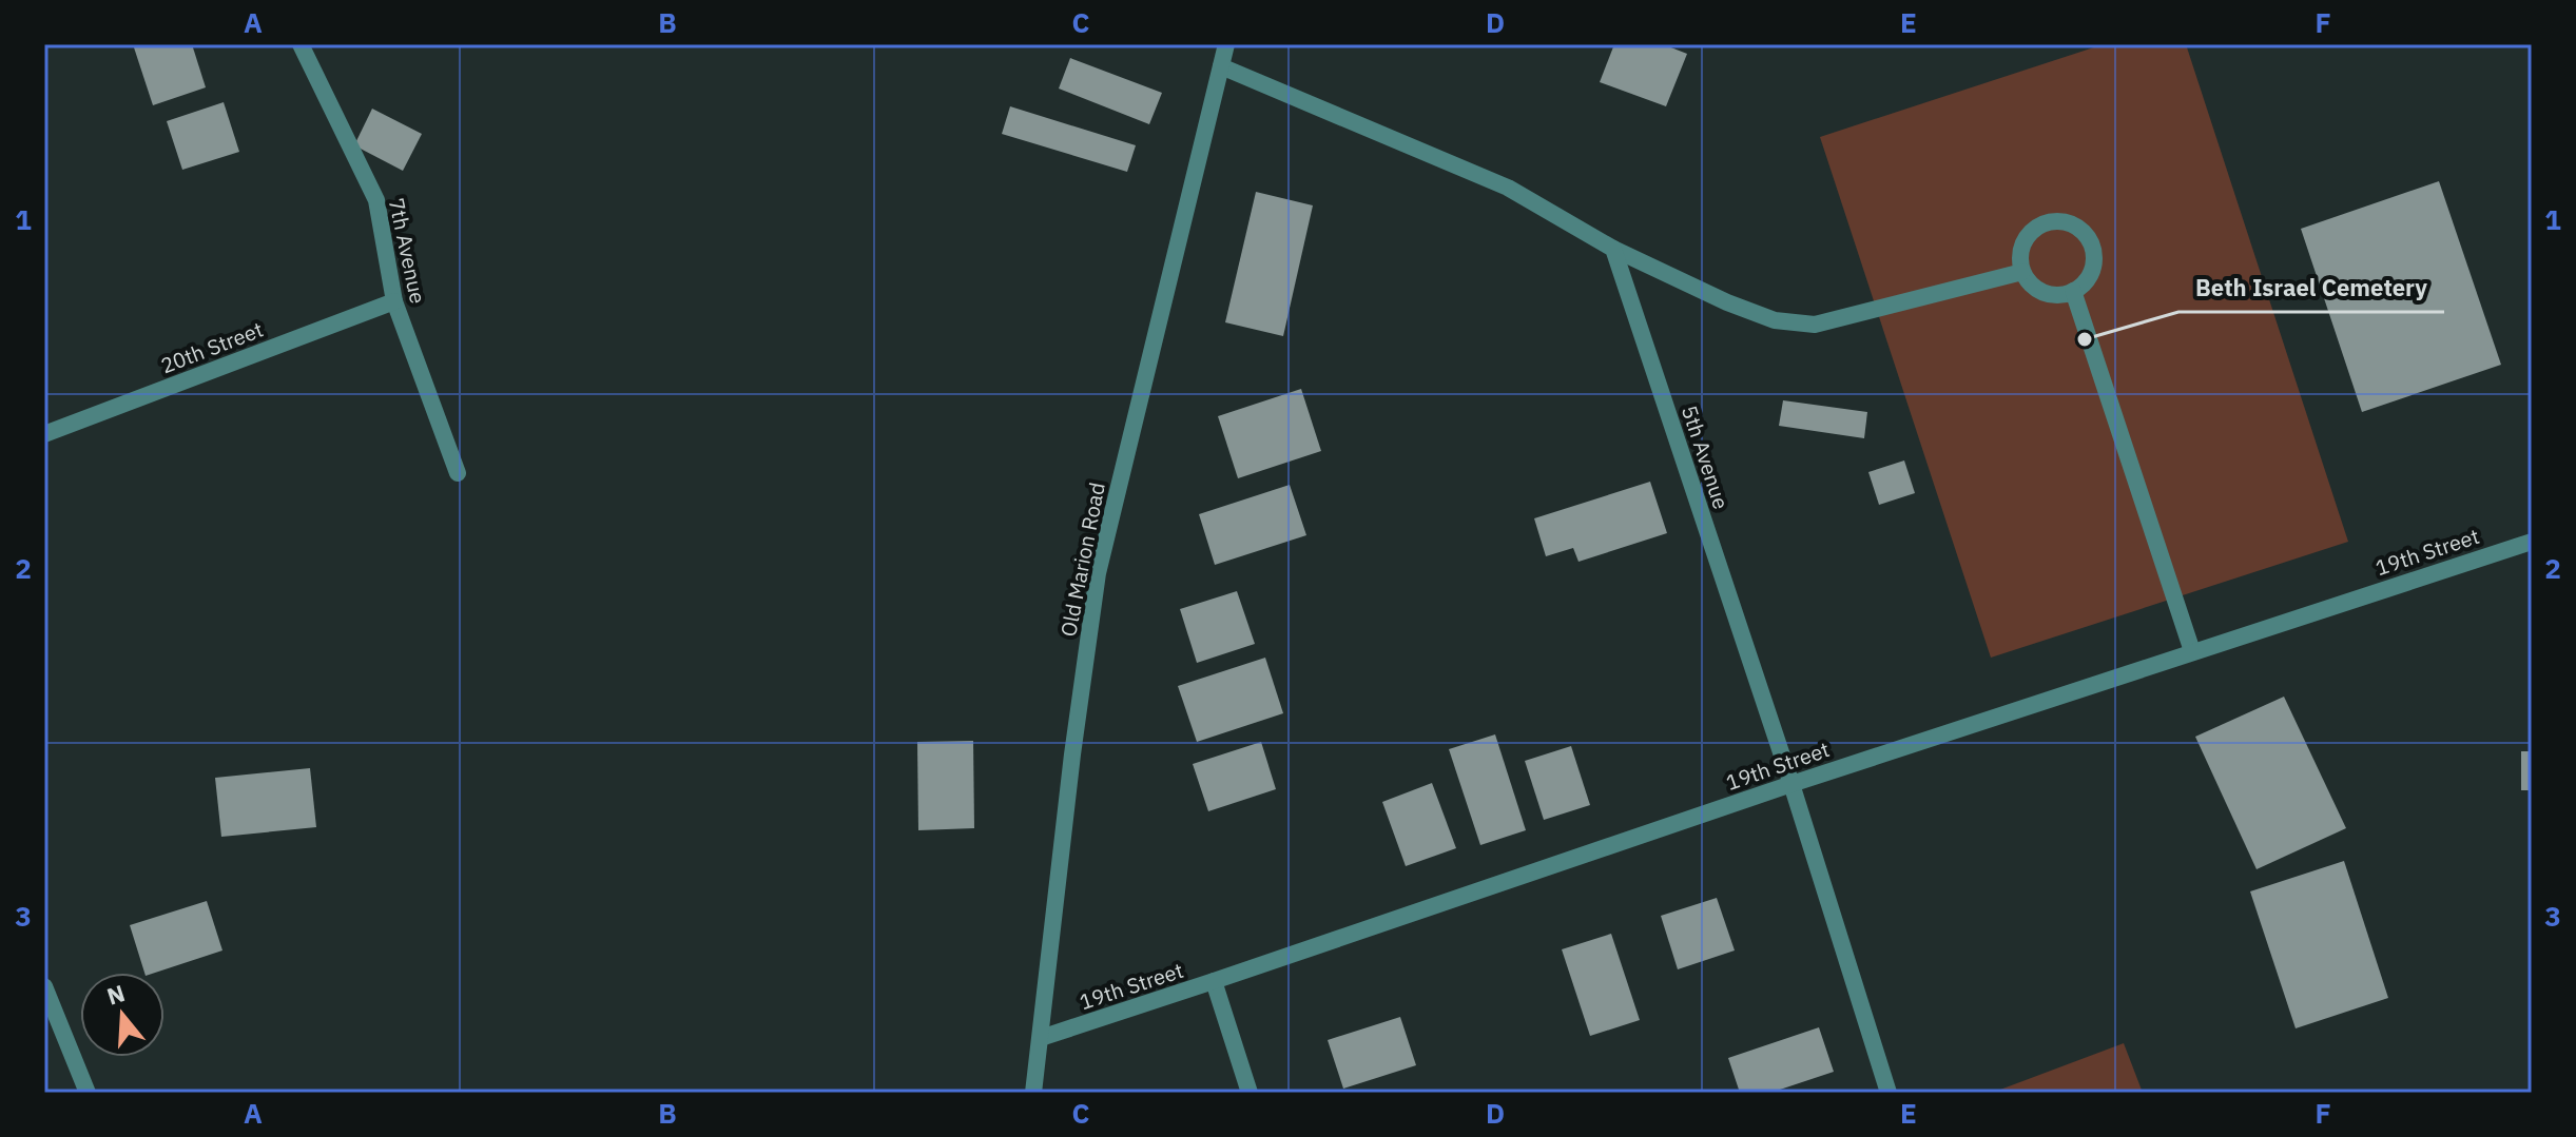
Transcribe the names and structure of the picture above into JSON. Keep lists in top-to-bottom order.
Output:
{
  "streets": {
    "street": [
      "7th Avenue",
      "20th Street",
      "5th Avenue",
      "19th Street",
      "Old Marion Road"
    ]
  },
  "crossings": [
    ["7th Avenue", "20th Street"],
    ["5th Avenue", "19th Street"],
    ["19th Street", "Old Marion Road"]
  ],
  "places": ["Beth Israel Cemetery"],
  "north": "top",
  "grid": {
    "columns": [
      "A",
      "B",
      "C",
      "D",
      "E",
      "F"
    ],
    "rows": ["1", "2", "3"]
  }
}
